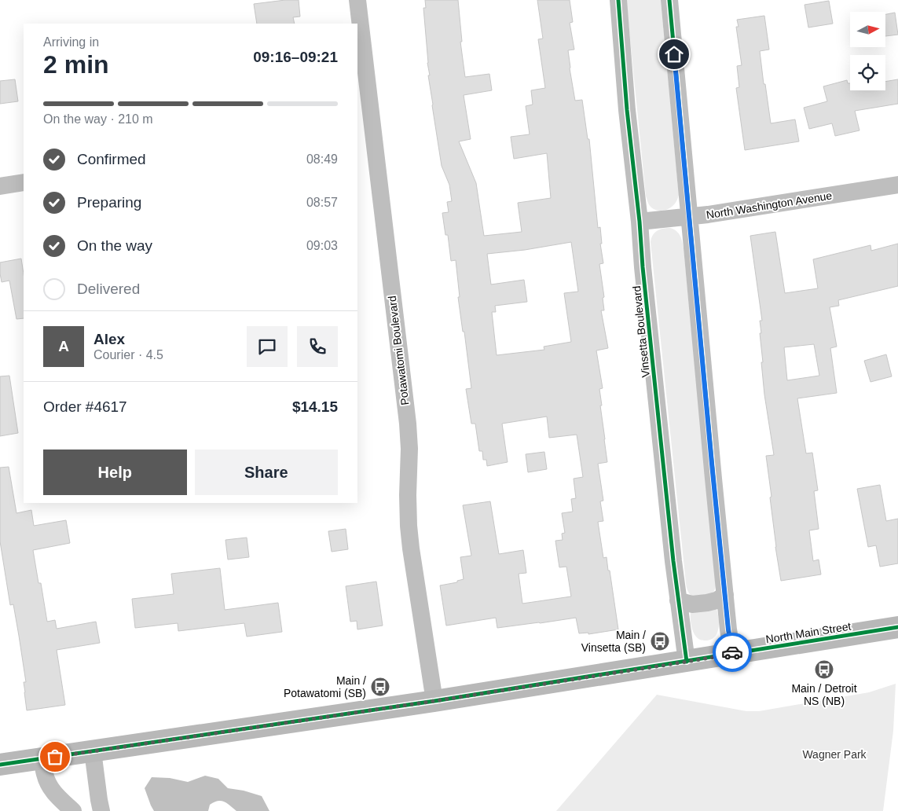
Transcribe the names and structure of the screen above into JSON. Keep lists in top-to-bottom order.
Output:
{
  "streets": {
    "main road": ["North Main Street"],
    "street": ["North Washington Avenue", "Vinsetta Boulevard", "Potawatomi Boulevard"]
  },
  "crossings": [
    ["North Washington Avenue", "Vinsetta Boulevard"],
    ["Vinsetta Boulevard", "North Main Street"],
    ["Potawatomi Boulevard", "North Main Street"]
  ],
  "parks": ["Wagner Park"],
  "places": {
    "bus stop": ["Main / Vinsetta (SB)", "Main / Detroit NS (NB)", "Main / Potawatomi (SB)"]
  },
  "north": "right",
  "page": {
    "heading": ["2 min", "Arriving in", "09:16–09:21"],
    "panel": [
      "Alex",
      "Courier · 4.5",
      "Order #4617",
      "$14.15"
    ],
    "bar": "On the way · 210 m",
    "list": [
      ["Confirmed", "08:49"],
      ["Preparing", "08:57"],
      ["On the way", "09:03"],
      "Delivered"
    ],
    "round": "A",
    "buttons": ["Help", "Share"]
  }
}
